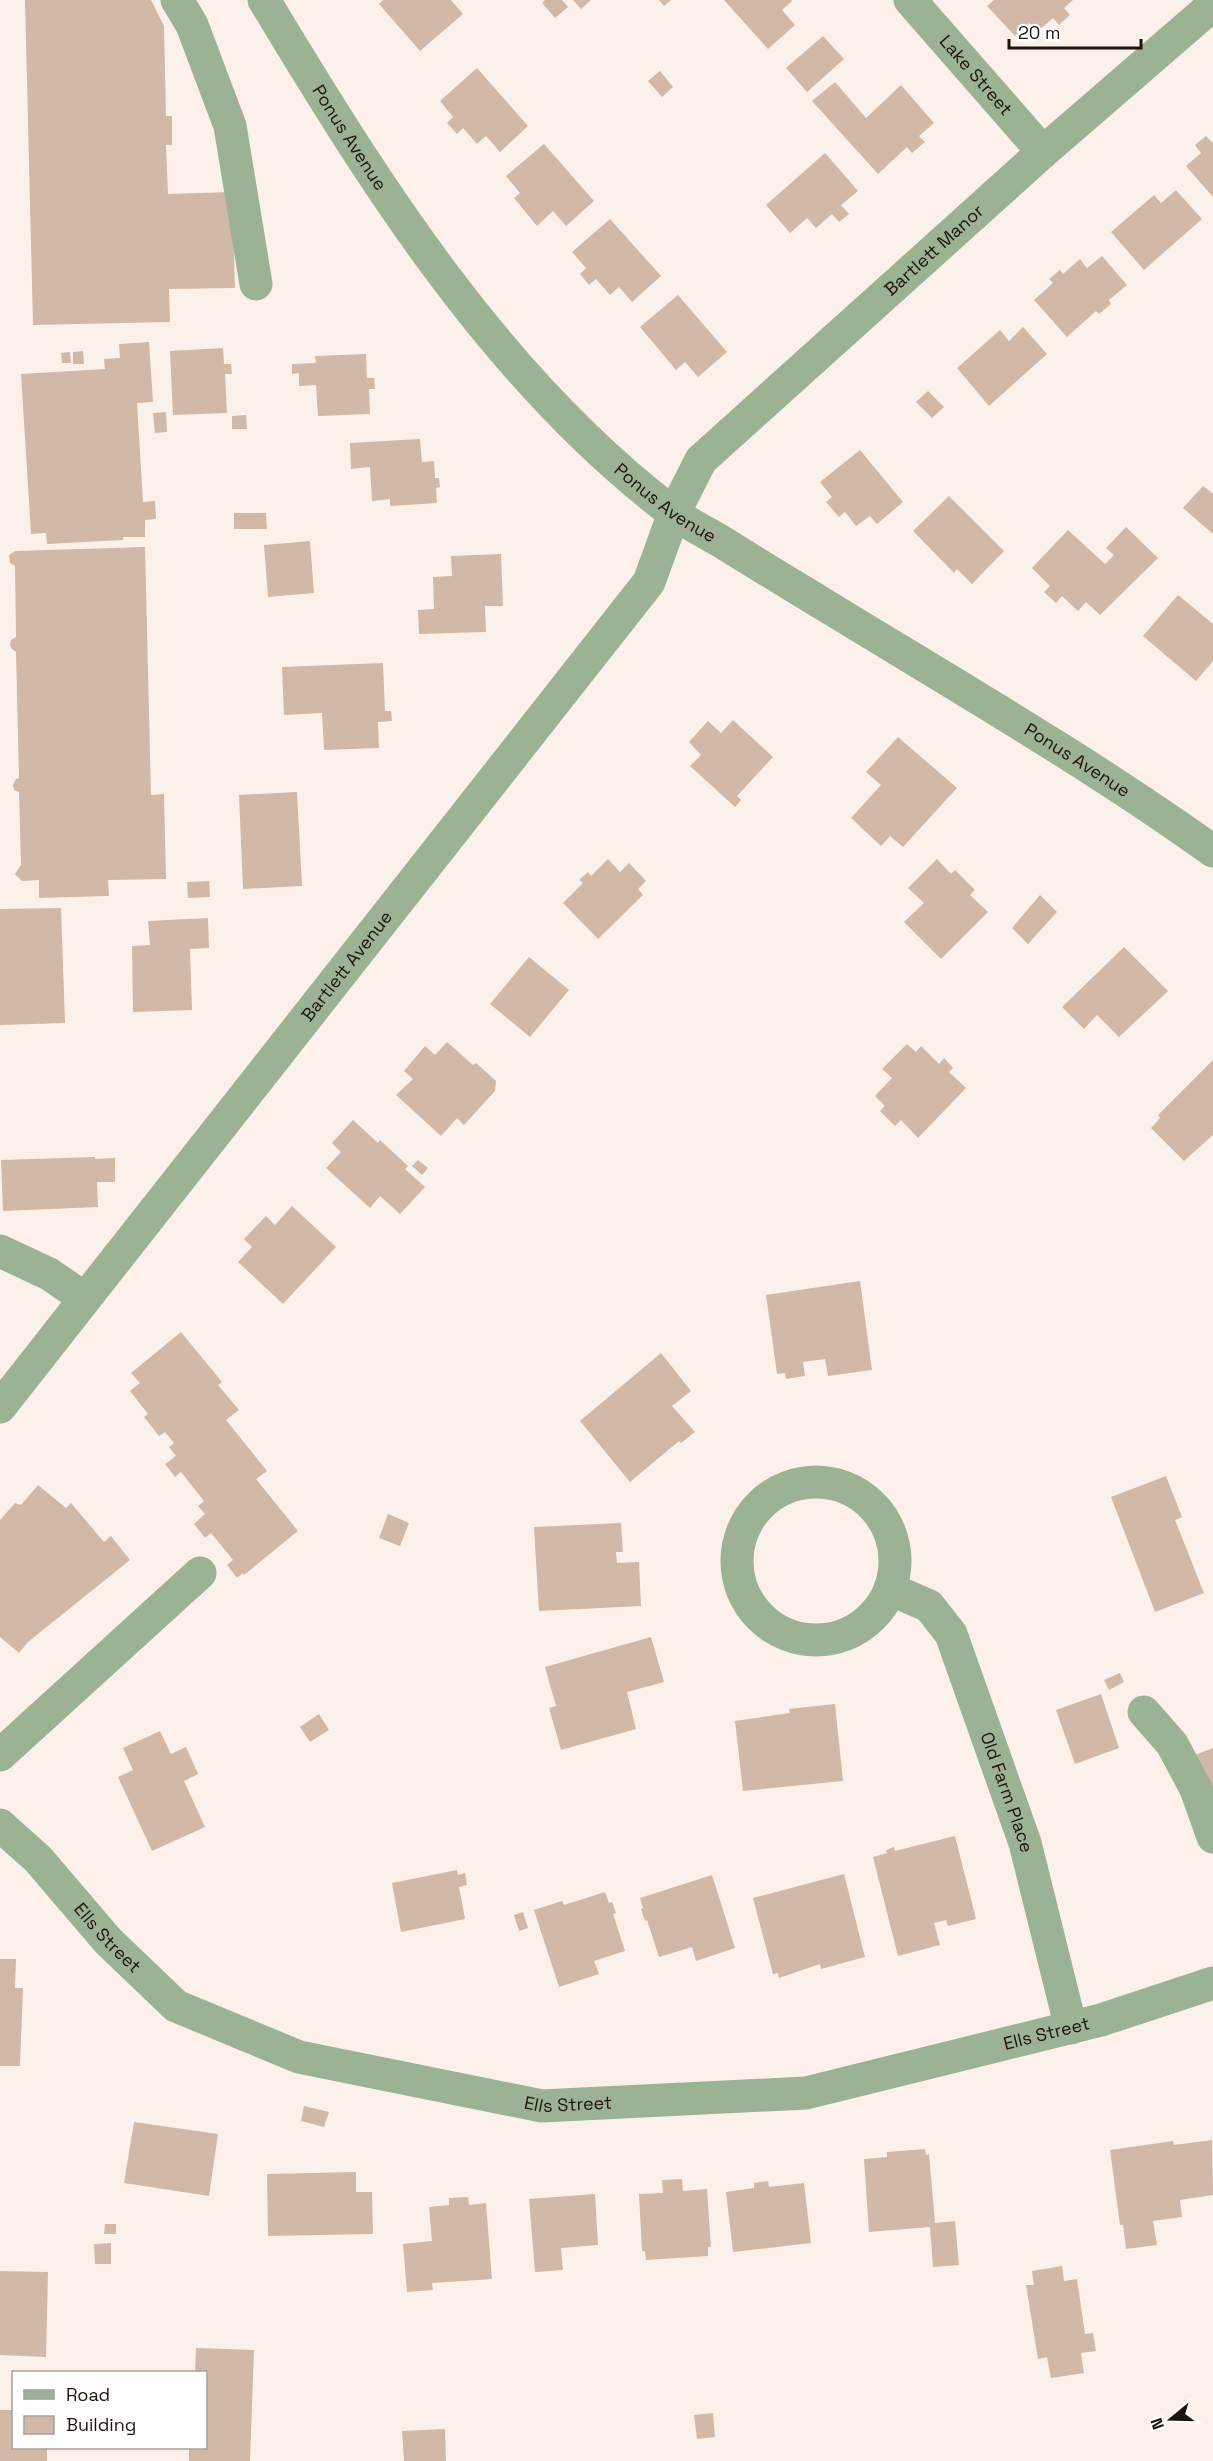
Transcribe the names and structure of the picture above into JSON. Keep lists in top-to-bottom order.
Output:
{
  "streets": {
    "street": [
      "Lake Street",
      "Ponus Avenue",
      "Bartlett Manor",
      "Bartlett Avenue",
      "Old Farm Place",
      "Ells Street"
    ]
  },
  "crossings": [
    ["Lake Street", "Bartlett Manor"],
    ["Ponus Avenue", "Bartlett Manor"],
    ["Ponus Avenue", "Bartlett Avenue"],
    ["Bartlett Manor", "Bartlett Avenue"],
    ["Old Farm Place", "Ells Street"]
  ],
  "legend": ["Road", "Building"],
  "scale_bar": "20 m",
  "north": "left"
}
